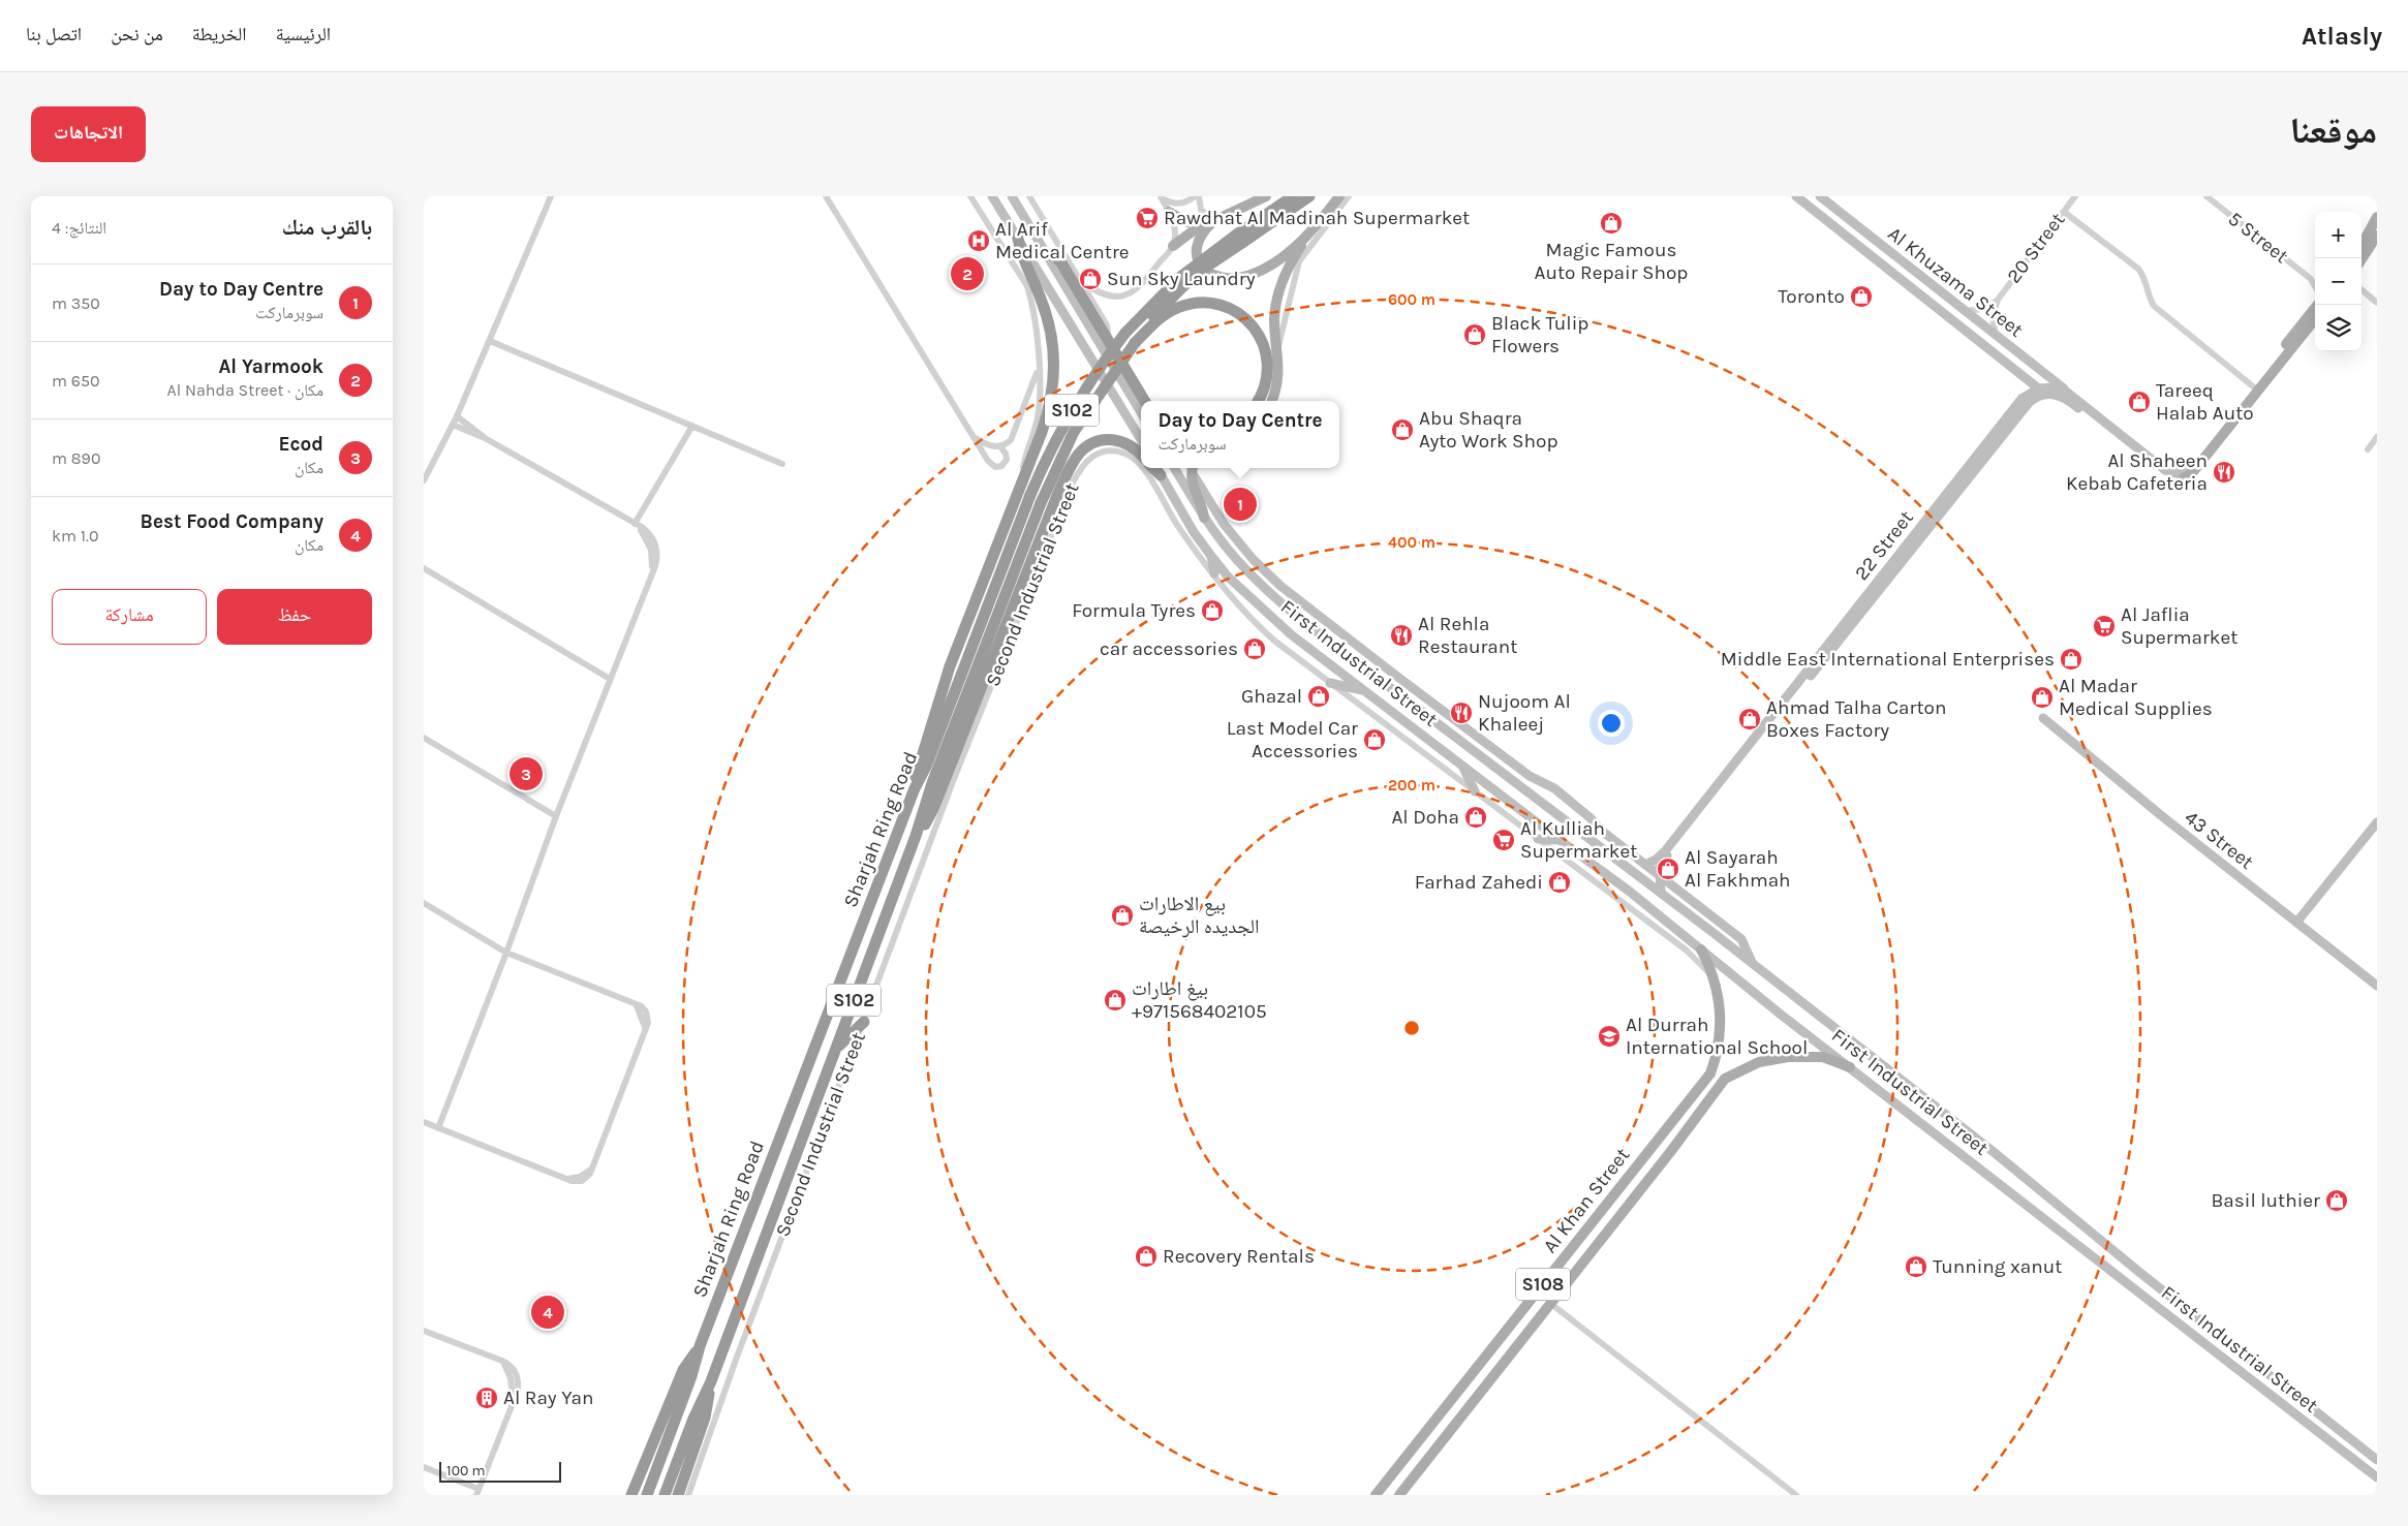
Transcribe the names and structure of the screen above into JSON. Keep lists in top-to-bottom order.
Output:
{
  "streets": {
    "highway": ["S102", "Sharjah Ring Road"],
    "main road": [
      "Al Khuzama Street",
      "22 Street",
      "First Industrial Street",
      "43 Street",
      "Al Khan Street",
      "S108"
    ],
    "street": ["5 Street", "20 Street", "Second Industrial Street"]
  },
  "crossings": [
    ["20 Street", "Al Khuzama Street"],
    ["Al Khuzama Street", "22 Street"],
    ["S102", "Sharjah Ring Road"],
    ["Second Industrial Street", "Al Khan Street"],
    ["First Industrial Street", "Al Khan Street"]
  ],
  "places": {
    "supermarket": ["Rawdhat Al Madinah Supermarket", "Al Jaflia Supermarket", "Al Kulliah Supermarket"],
    "shop": [
      "Magic Famous Auto Repair Shop",
      "Sun Sky Laundry",
      "Toronto",
      "Black Tulip Flowers",
      "Tareeq Halab Auto",
      "Abu Shaqra Ayto Work Shop",
      "Formula Tyres",
      "car accessories",
      "Middle East International Enterprises",
      "Ghazal",
      "Al Madar Medical Supplies",
      "Ahmad Talha Carton Boxes Factory",
      "Last Model Car Accessories",
      "Al Doha",
      "Al Sayarah Al Fakhmah",
      "Farhad Zahedi",
      "بيع الاطارات الجديده الرخيصة",
      "بيغ اطارات +971568402105",
      "Basil luthier",
      "Recovery Rentals",
      "Tunning xanut"
    ],
    "hospital": ["Al Arif Medical Centre"],
    "restaurant": ["Al Shaheen Kebab Cafeteria", "Al Rehla Restaurant", "Nujoom Al Khaleej"],
    "school or university": ["Al Durrah International School"],
    "building": ["Al Ray Yan"]
  },
  "scale_bar": "100 m",
  "page": {
    "header": "Atlasly",
    "nav": [
      "الرئيسية",
      "الخريطة",
      "من نحن",
      "اتصل بنا"
    ],
    "title": "موقعنا",
    "buttons": [
      "الاتجاهات",
      ["حفظ", "مشاركة"]
    ],
    "heading": ["بالقرب منك", "النتائج: 4"],
    "map_buttons": ["+", "−"],
    "pins": [
      "2",
      "1",
      "3",
      "4"
    ],
    "list": [
      {
        "mark": "1",
        "name": "Day to Day Centre",
        "note": "سوبرماركت",
        "value": "350 m"
      },
      {
        "mark": "2",
        "name": "Al Yarmook",
        "note": "مكان · Al Nahda Street",
        "value": "650 m"
      },
      {
        "mark": "3",
        "name": "Ecod",
        "note": "مكان",
        "value": "890 m"
      },
      {
        "mark": "4",
        "name": "Best Food Company",
        "note": "مكان",
        "value": "1.0 km"
      }
    ],
    "popup": ["Day to Day Centre", "سوبرماركت"],
    "scale": "100 m"
  },
  "rings": ["600 m", "400 m", "200 m"]
}
